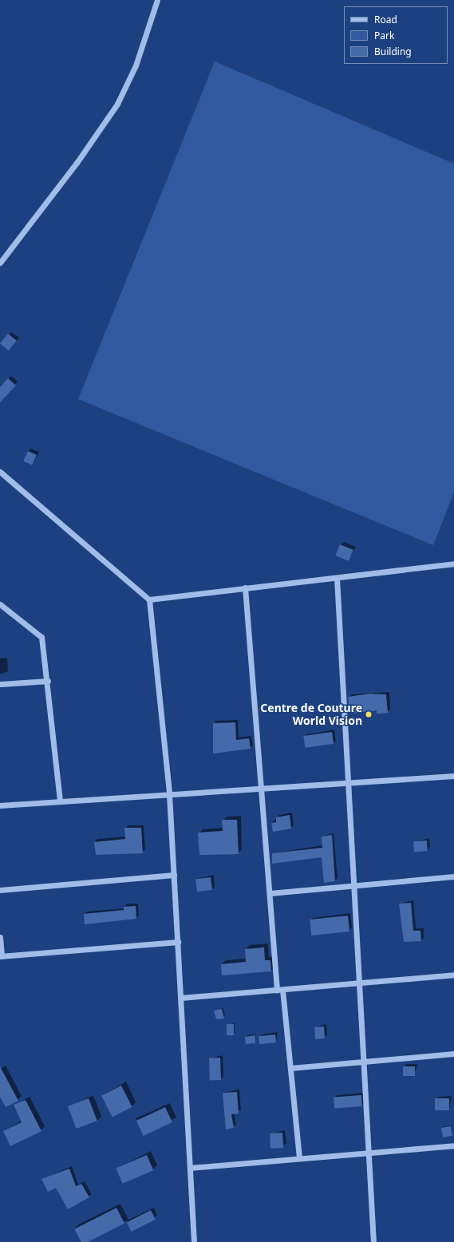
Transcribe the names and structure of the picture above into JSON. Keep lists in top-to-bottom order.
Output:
{
  "places": ["Centre de Couture World Vision"],
  "legend": ["Road", "Park", "Building"]
}
